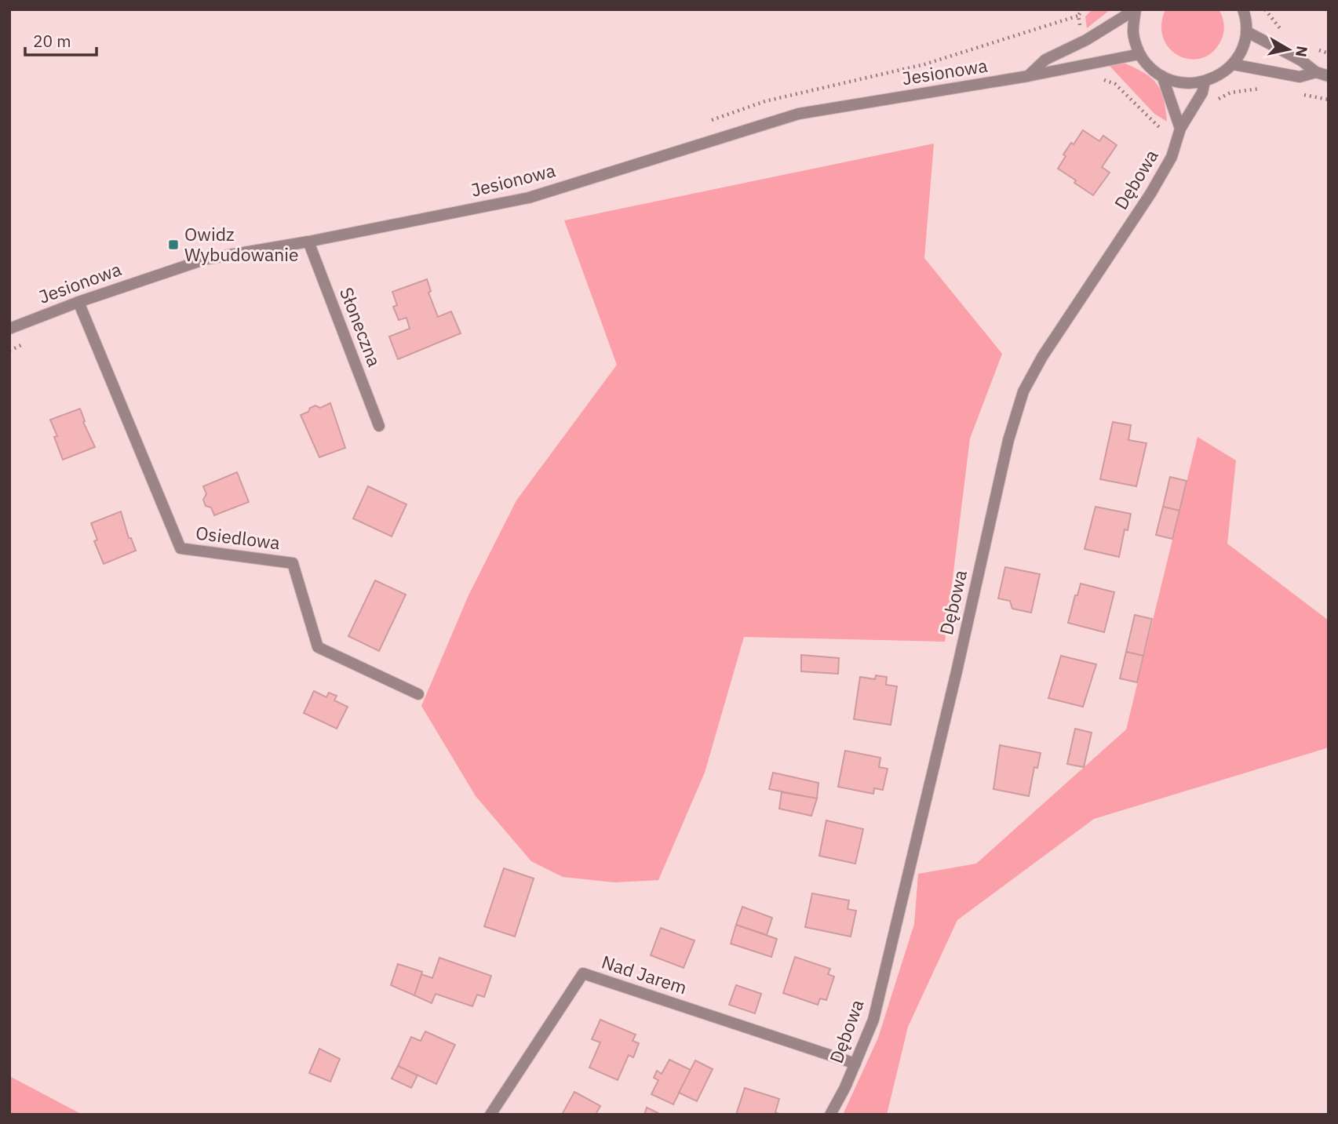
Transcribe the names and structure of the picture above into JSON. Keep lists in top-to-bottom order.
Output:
{
  "streets": {
    "street": [
      "Jesionowa",
      "Dębowa",
      "Słoneczna",
      "Osiedlowa",
      "Nad Jarem"
    ]
  },
  "crossings": [
    ["Jesionowa", "Słoneczna"],
    ["Jesionowa", "Osiedlowa"],
    ["Dębowa", "Nad Jarem"]
  ],
  "places": {
    "transit": ["Owidz Wybudowanie"]
  },
  "scale_bar": "20 m",
  "north": "right"
}
